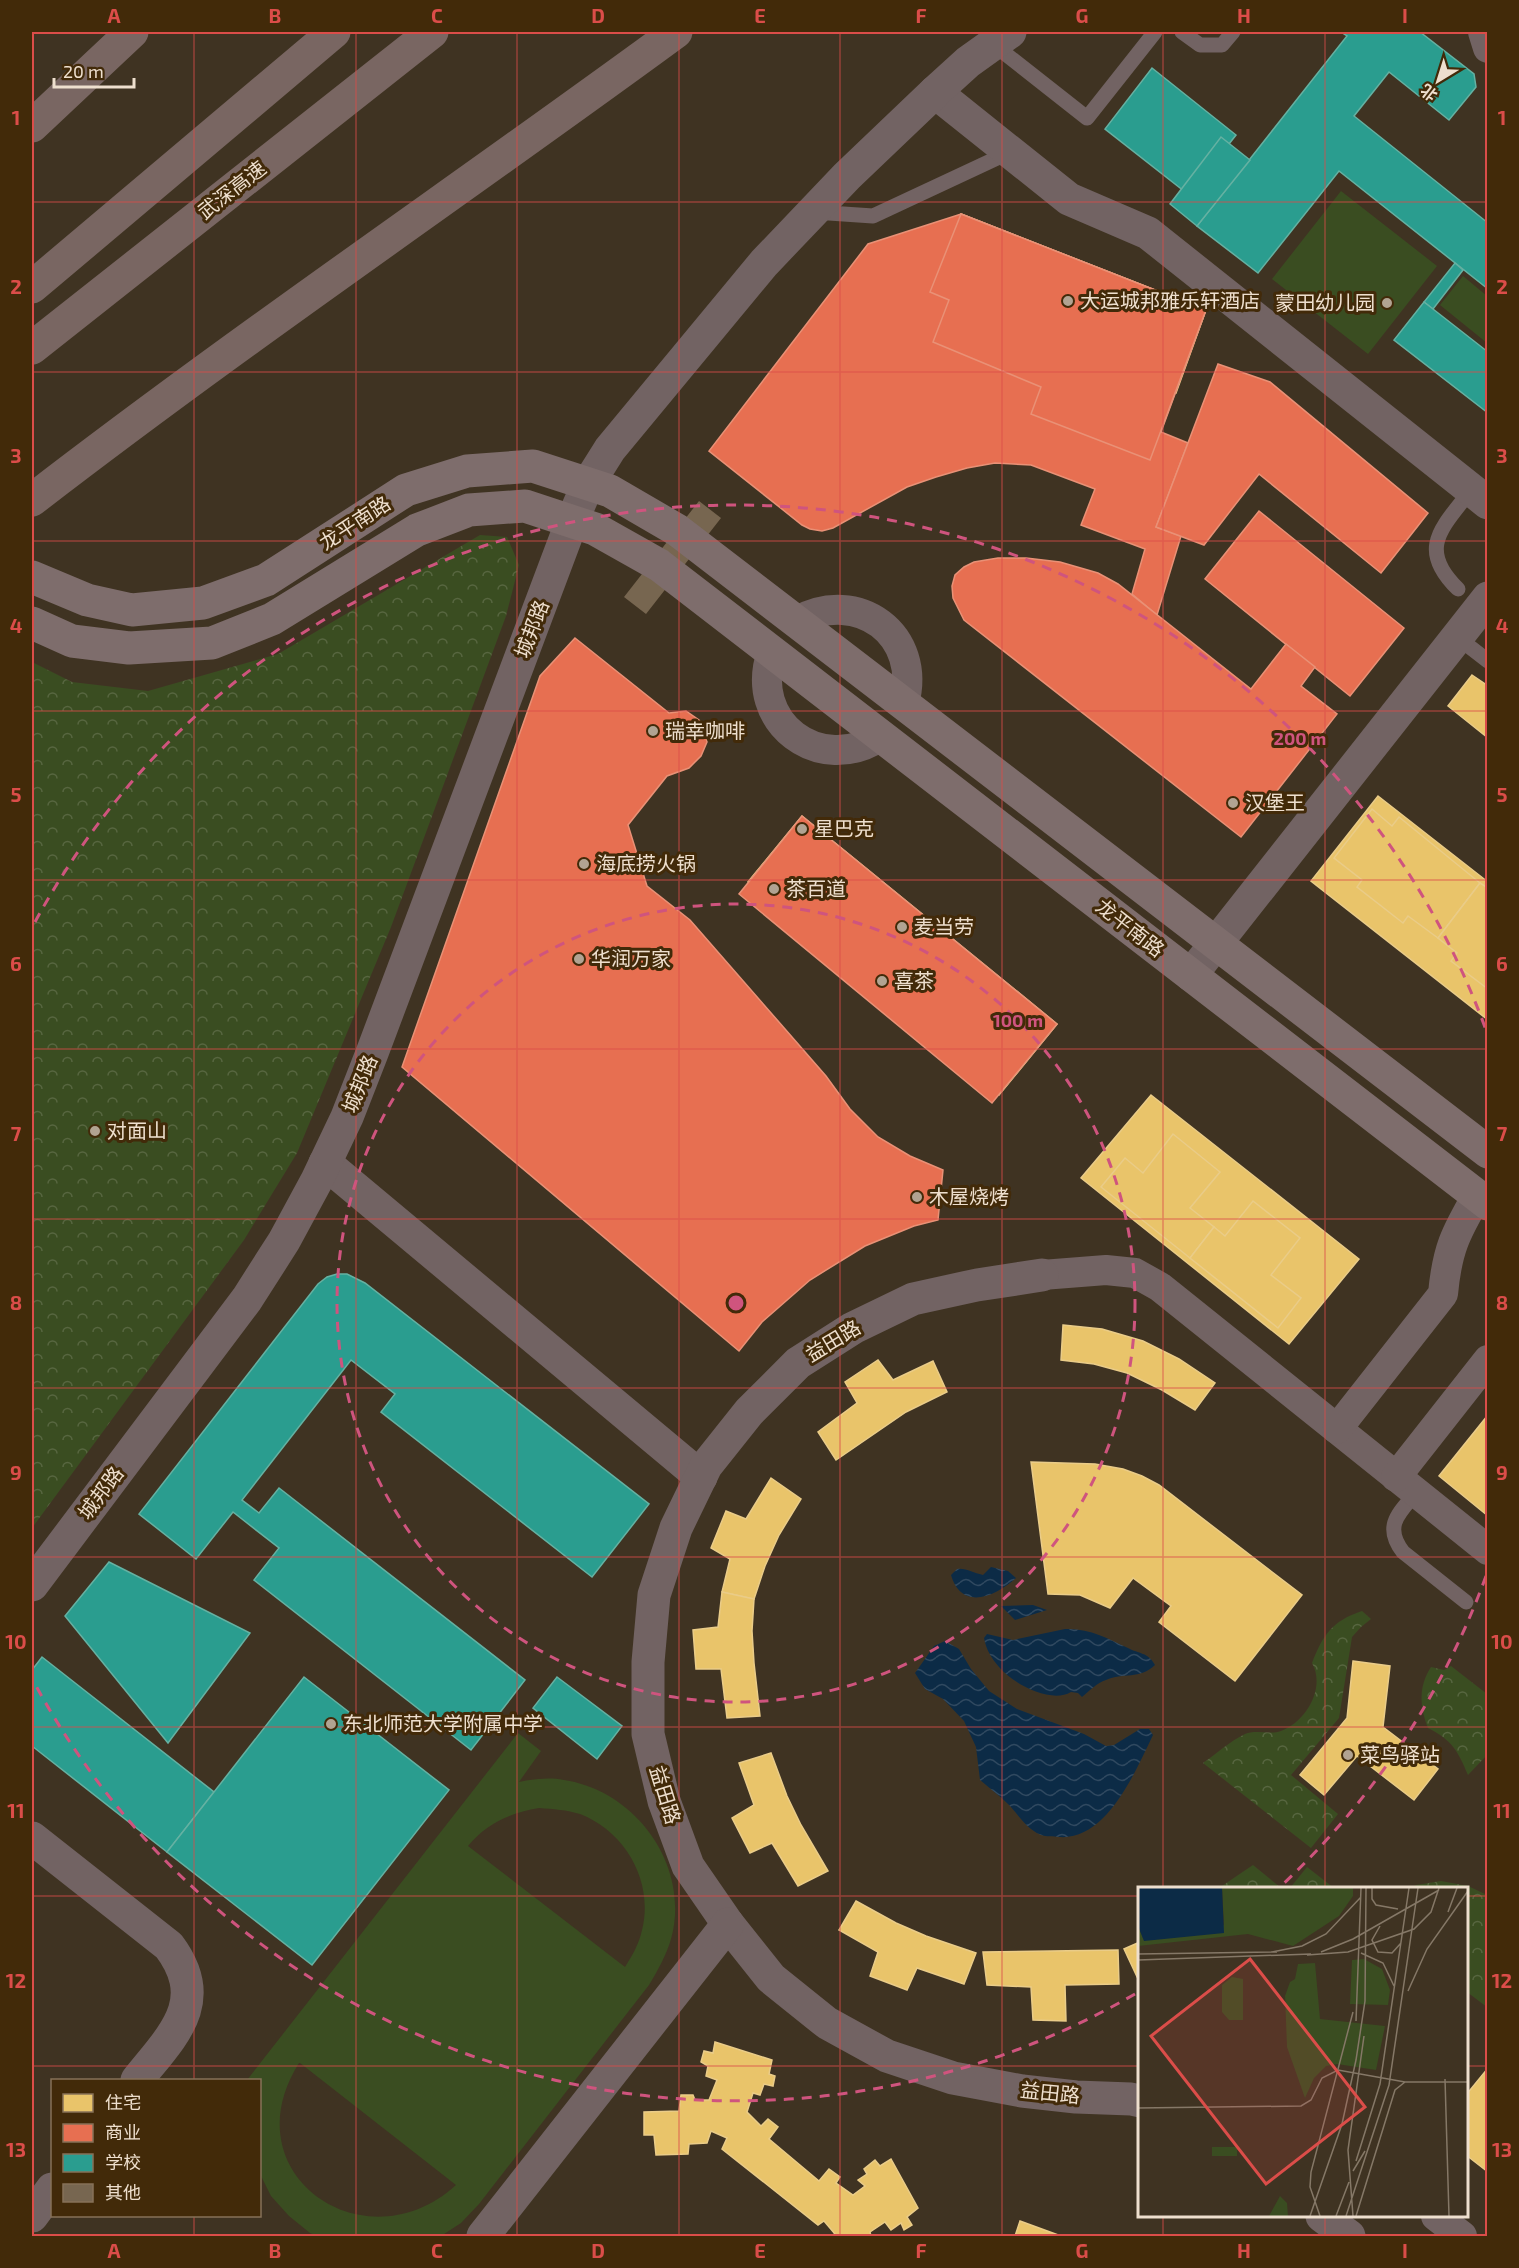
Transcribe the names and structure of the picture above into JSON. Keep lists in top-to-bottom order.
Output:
{
  "streets": {
    "highway": ["武深高速"],
    "main road": ["龙平南路"],
    "street": ["城邦路", "益田路"]
  },
  "crossings": [
    ["龙平南路", "城邦路"]
  ],
  "places": [
    "大运城邦雅乐轩酒店",
    "蒙田幼儿园",
    "瑞幸咖啡",
    "汉堡王",
    "星巴克",
    "海底捞火锅",
    "茶百道",
    "麦当劳",
    "华润万家",
    "喜茶",
    "对面山",
    "木屋烧烤",
    "东北师范大学附属中学",
    "菜鸟驿站"
  ],
  "legend": [
    "住宅",
    "商业",
    "学校",
    "其他"
  ],
  "scale_bar": "20 m",
  "north": "bottom left",
  "grid": {
    "columns": [
      "A",
      "B",
      "C",
      "D",
      "E",
      "F",
      "G",
      "H",
      "I"
    ],
    "rows": [
      "1",
      "2",
      "3",
      "4",
      "5",
      "6",
      "7",
      "8",
      "9",
      "10",
      "11",
      "12",
      "13"
    ]
  },
  "rings": ["200 m", "100 m"]
}
